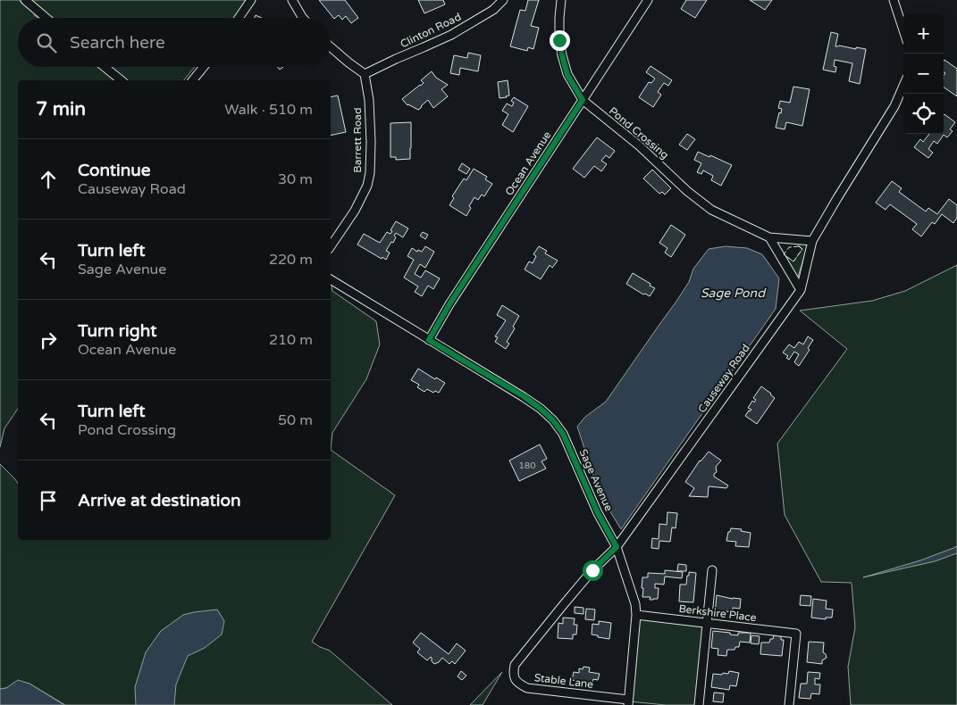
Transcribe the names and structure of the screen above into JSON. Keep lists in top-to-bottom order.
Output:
{
  "streets": {
    "street": [
      "Clinton Road",
      "Pond Crossing",
      "Barrett Road",
      "Ocean Avenue",
      "Causeway Road",
      "Sage Avenue",
      "Berkshire Place",
      "Stable Lane"
    ]
  },
  "crossings": [
    ["Clinton Road", "Barrett Road"],
    ["Pond Crossing", "Ocean Avenue"],
    ["Pond Crossing", "Causeway Road"],
    ["Ocean Avenue", "Sage Avenue"],
    ["Causeway Road", "Sage Avenue"],
    ["Causeway Road", "Stable Lane"],
    ["Sage Avenue", "Berkshire Place"],
    ["Sage Avenue", "Stable Lane"]
  ],
  "water": ["Sage Pond"],
  "house_numbers": ["180"],
  "page": {
    "map_buttons": ["+", "−"],
    "search": "Search here",
    "heading": ["7 min", "Walk · 510 m"],
    "list": [
      ["Continue", "Causeway Road", "30 m"],
      ["Turn left", "Sage Avenue", "220 m"],
      ["Turn right", "Ocean Avenue", "210 m"],
      ["Turn left", "Pond Crossing", "50 m"],
      "Arrive at destination"
    ]
  }
}
